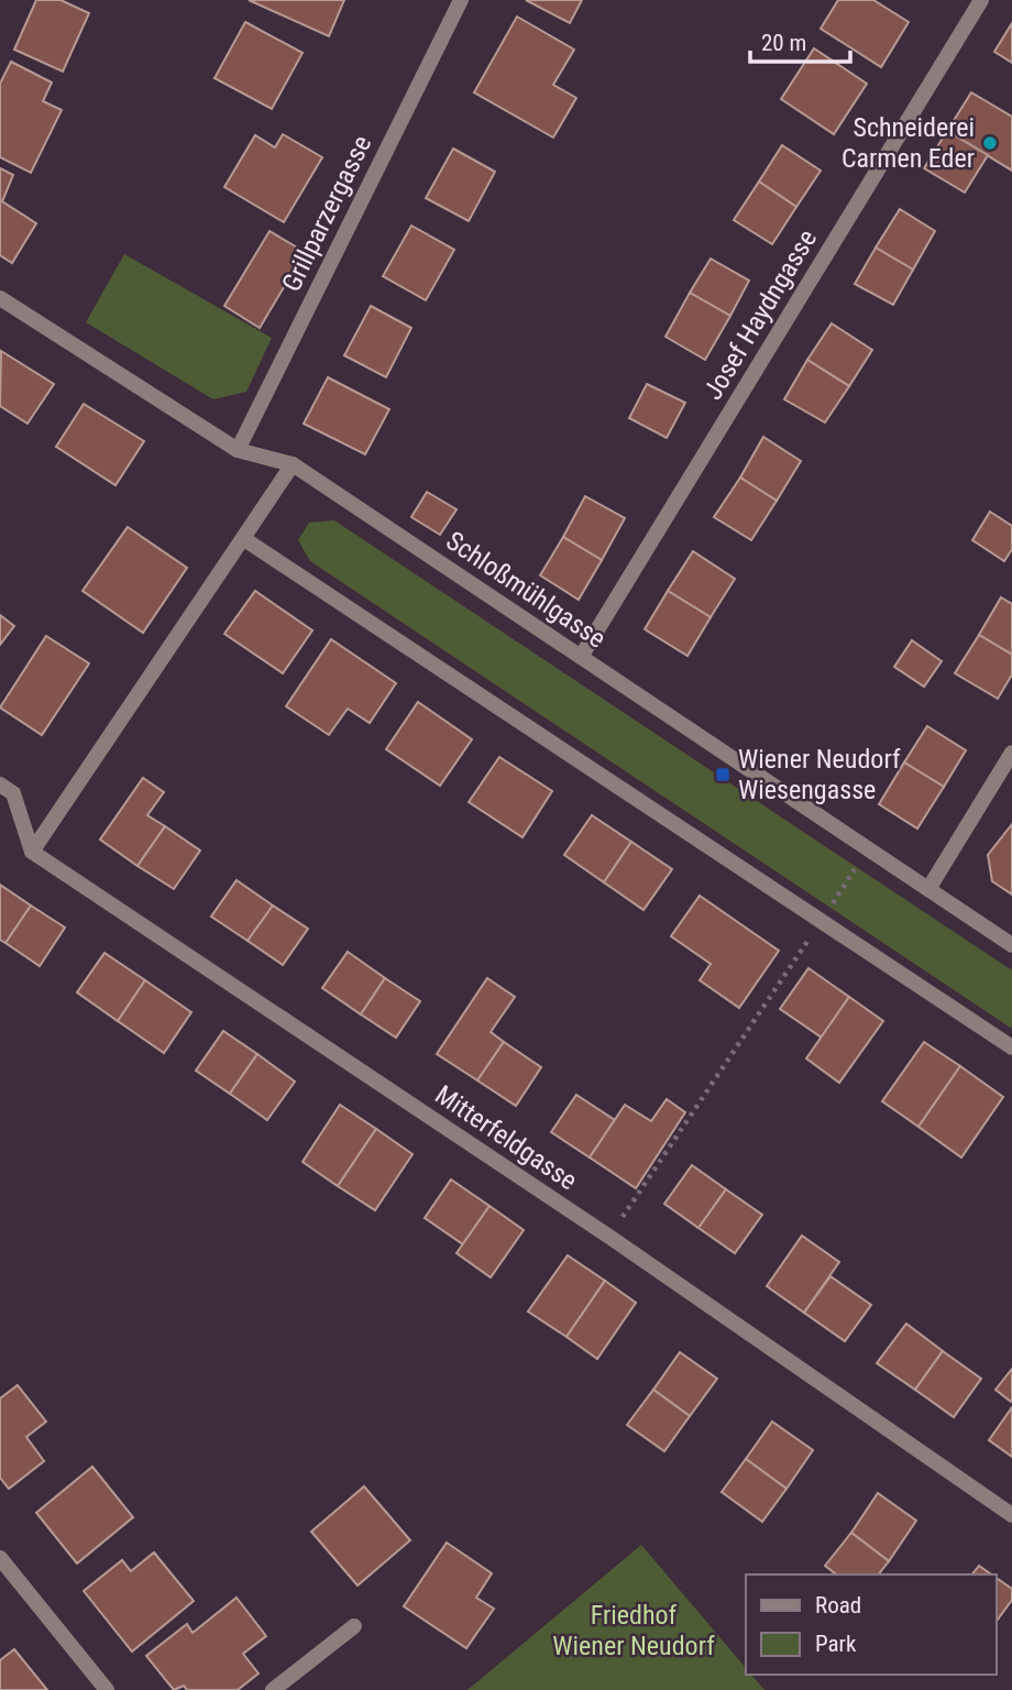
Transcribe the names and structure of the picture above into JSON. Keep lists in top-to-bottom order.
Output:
{
  "streets": {
    "street": [
      "Grillparzergasse",
      "Josef Haydngasse",
      "Schloßmühlgasse",
      "Mitterfeldgasse"
    ]
  },
  "crossings": [
    ["Grillparzergasse", "Schloßmühlgasse"],
    ["Josef Haydngasse", "Schloßmühlgasse"]
  ],
  "parks": ["Friedhof Wiener Neudorf"],
  "places": {
    "other": ["Schneiderei Carmen Eder"],
    "transit": ["Wiener Neudorf Wiesengasse"]
  },
  "legend": ["Road", "Park"],
  "scale_bar": "20 m"
}
